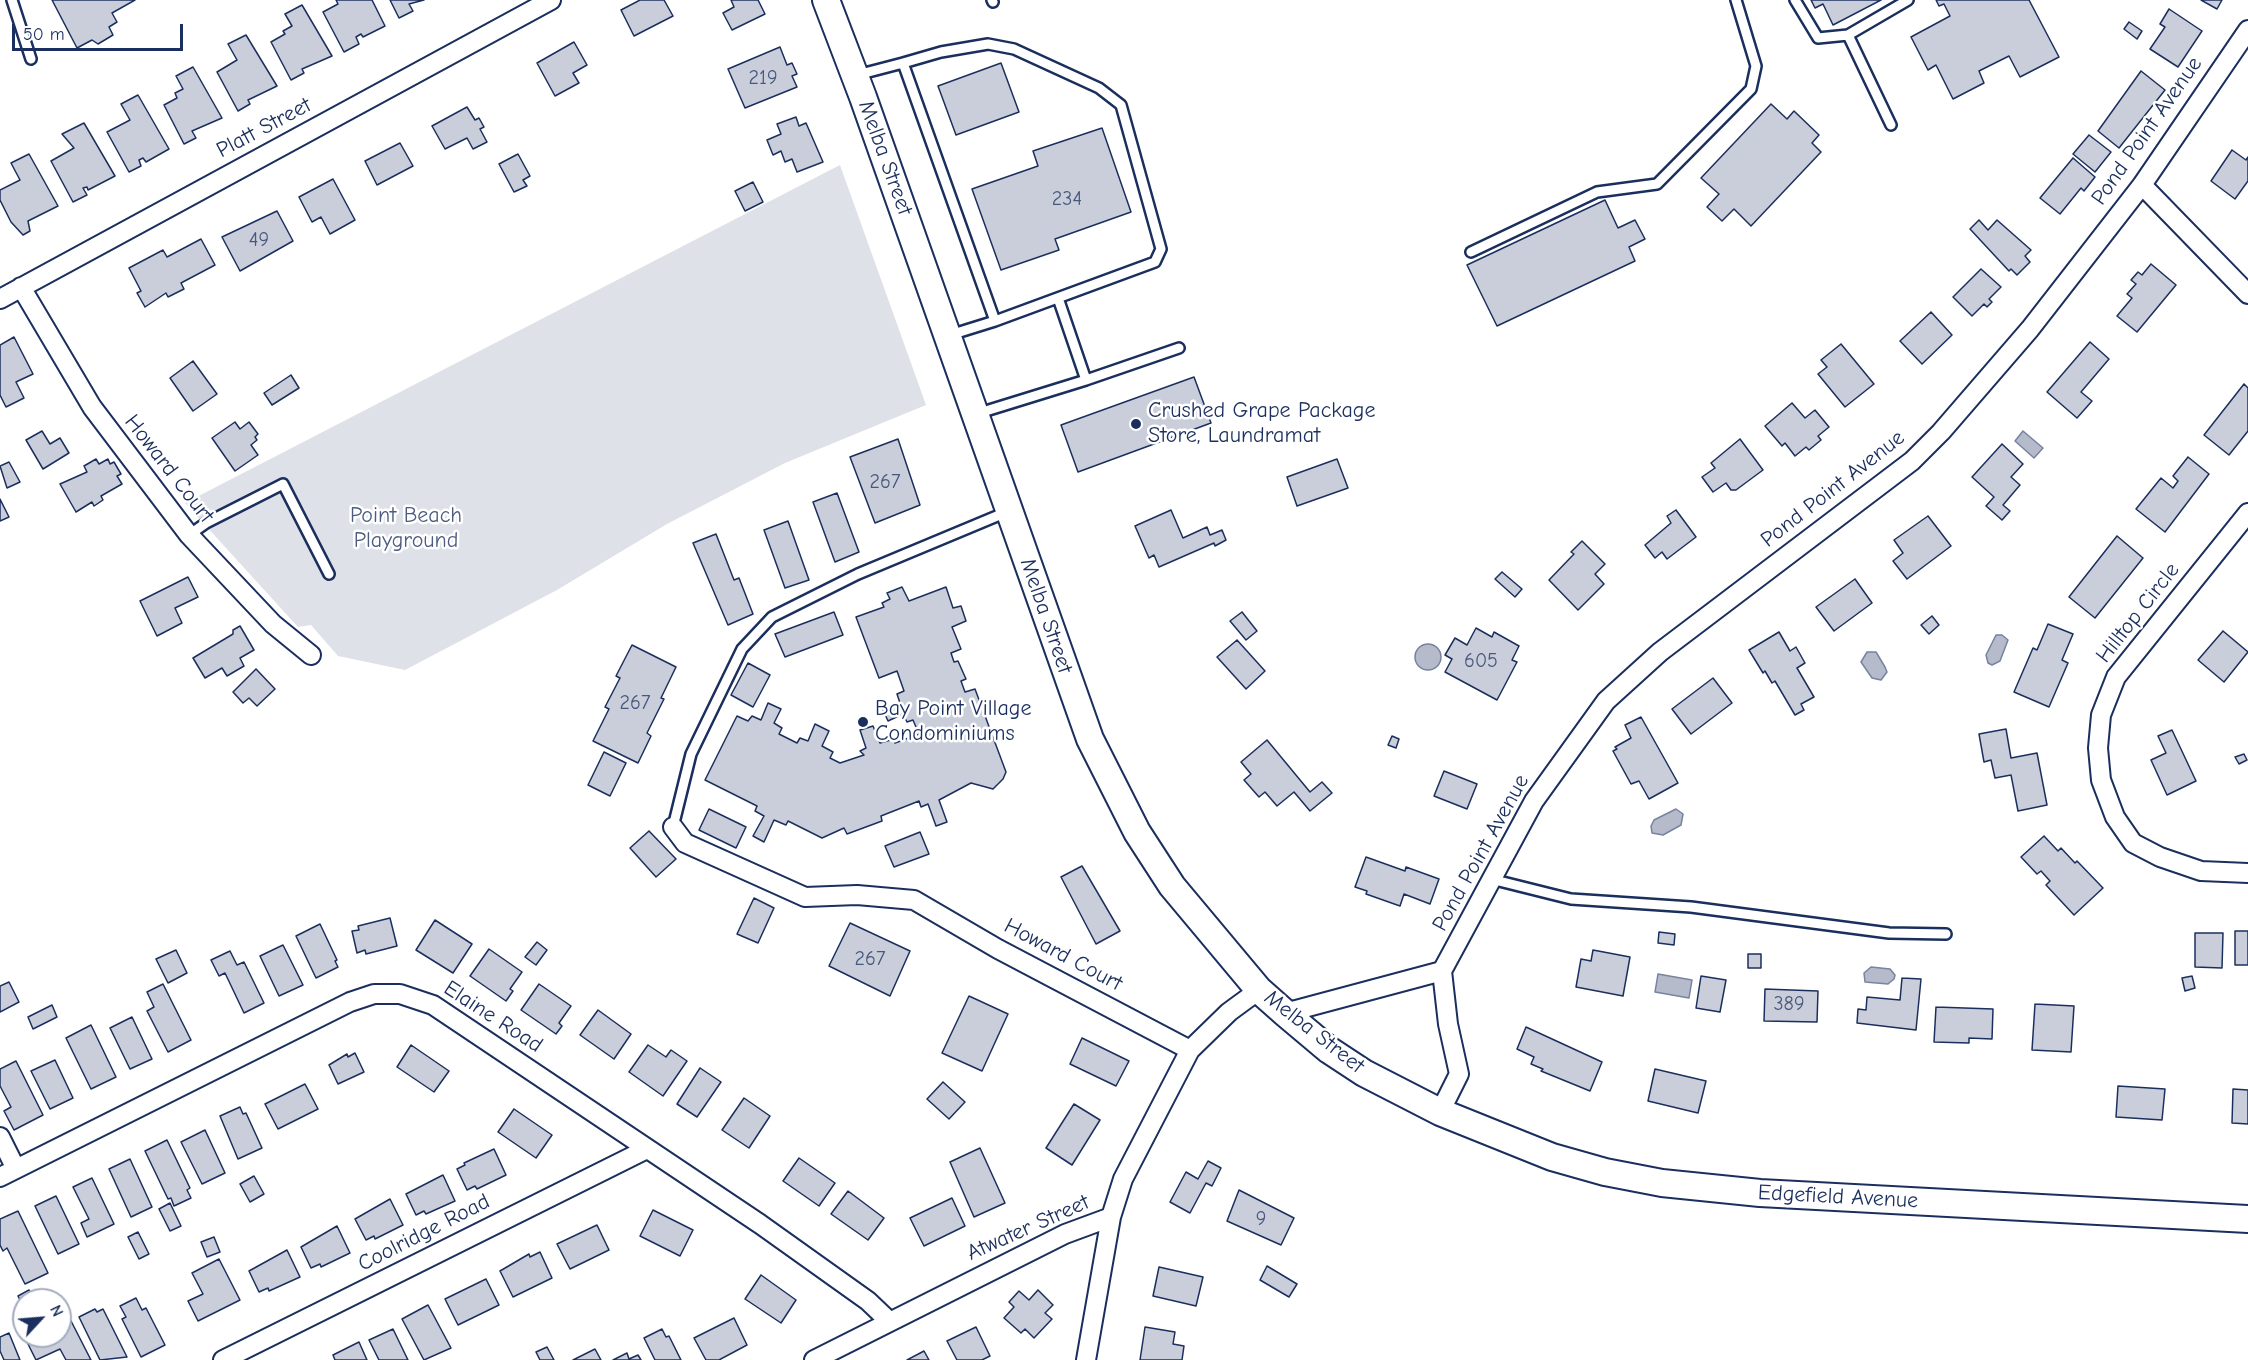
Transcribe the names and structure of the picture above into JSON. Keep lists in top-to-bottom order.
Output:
{
  "streets": {
    "main road": ["Melba Street", "Edgefield Avenue"],
    "street": [
      "Platt Street",
      "Pond Point Avenue",
      "Howard Court",
      "Hilltop Circle",
      "Elaine Road",
      "Atwater Street",
      "Coolridge Road"
    ]
  },
  "crossings": [
    ["Platt Street", "Howard Court"],
    ["Melba Street", "Edgefield Avenue"],
    ["Melba Street", "Atwater Street"],
    ["Howard Court", "Atwater Street"],
    ["Elaine Road", "Atwater Street"],
    ["Elaine Road", "Coolridge Road"]
  ],
  "parks": ["Point Beach Playground"],
  "places": ["Crushed Grape Package Store, Laundramat", "Bay Point Village Condominiums"],
  "house_numbers": [
    "219",
    "234",
    "49",
    "267",
    "605",
    "267",
    "267",
    "389",
    "9"
  ],
  "scale_bar": "50 m",
  "north": "top right"
}
